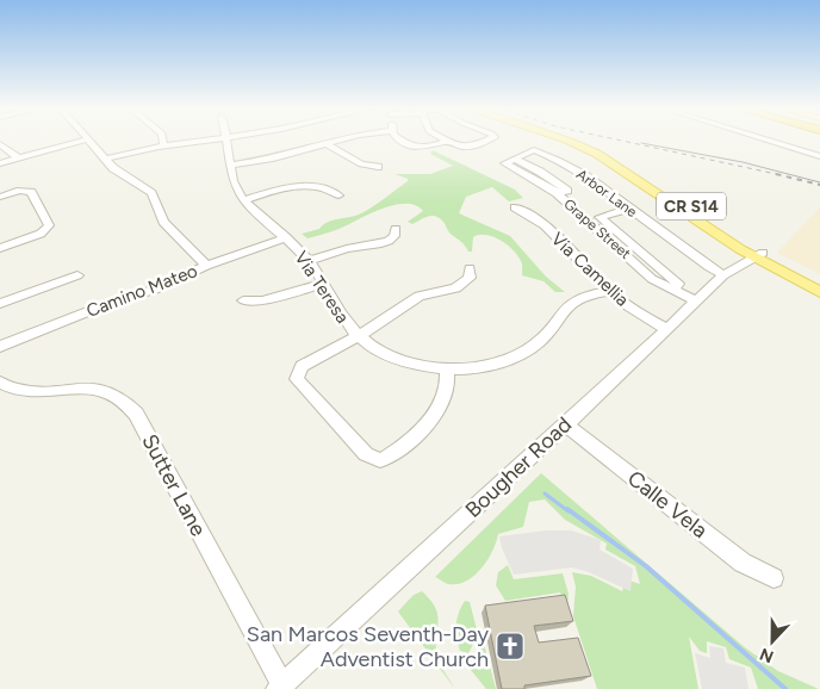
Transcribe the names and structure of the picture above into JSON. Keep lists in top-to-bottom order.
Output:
{
  "streets": {
    "main road": ["CR S14"],
    "street": [
      "Arbor Lane",
      "Grape Street",
      "Via Camellia",
      "Via Teresa",
      "Camino Mateo",
      "Bougher Road",
      "Sutter Lane",
      "Calle Vela"
    ]
  },
  "crossings": [
    ["Arbor Lane", "Grape Street"],
    ["Arbor Lane", "Bougher Road"],
    ["CR S14", "Bougher Road"],
    ["Grape Street", "Bougher Road"],
    ["Via Camellia", "Via Teresa"],
    ["Via Camellia", "Bougher Road"],
    ["Via Teresa", "Camino Mateo"],
    ["Bougher Road", "Sutter Lane"],
    ["Bougher Road", "Calle Vela"]
  ],
  "places": {
    "church": ["San Marcos Seventh-Day Adventist Church"]
  },
  "north": "bottom"
}
